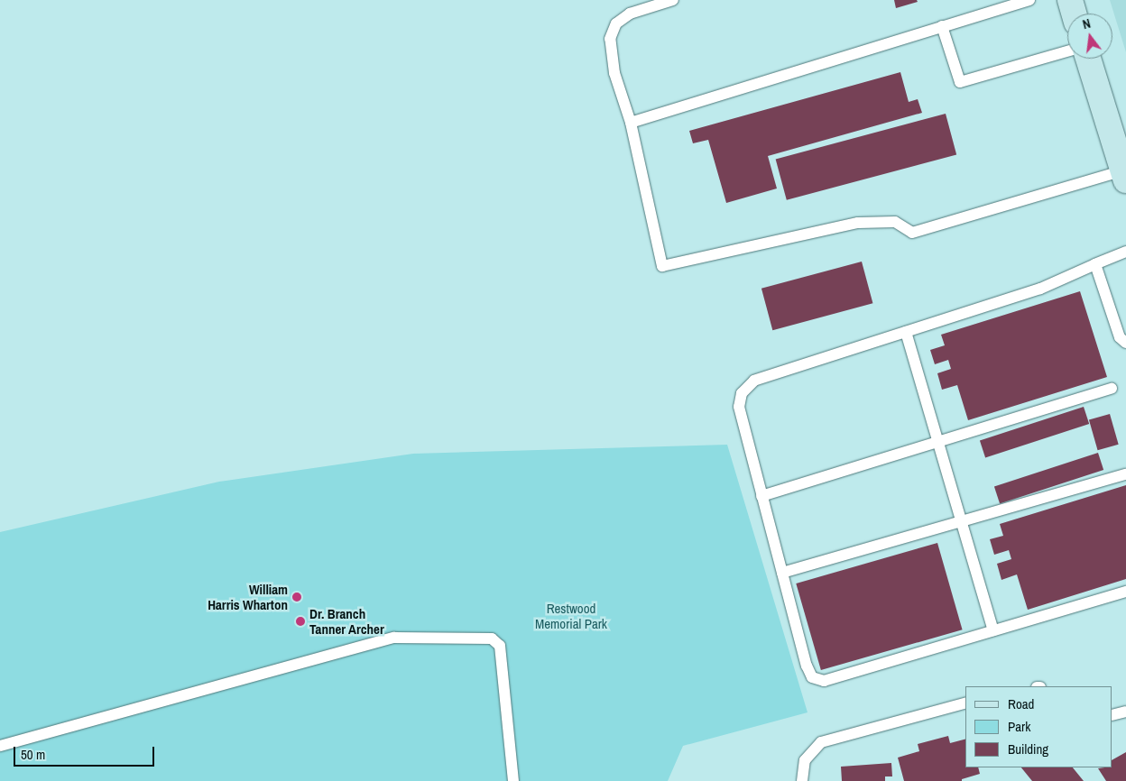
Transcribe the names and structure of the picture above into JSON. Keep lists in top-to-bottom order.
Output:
{
  "parks": ["Restwood Memorial Park"],
  "places": ["William Harris Wharton", "Dr. Branch Tanner Archer"],
  "legend": ["Road", "Park", "Building"],
  "scale_bar": "50 m",
  "north": "top"
}
